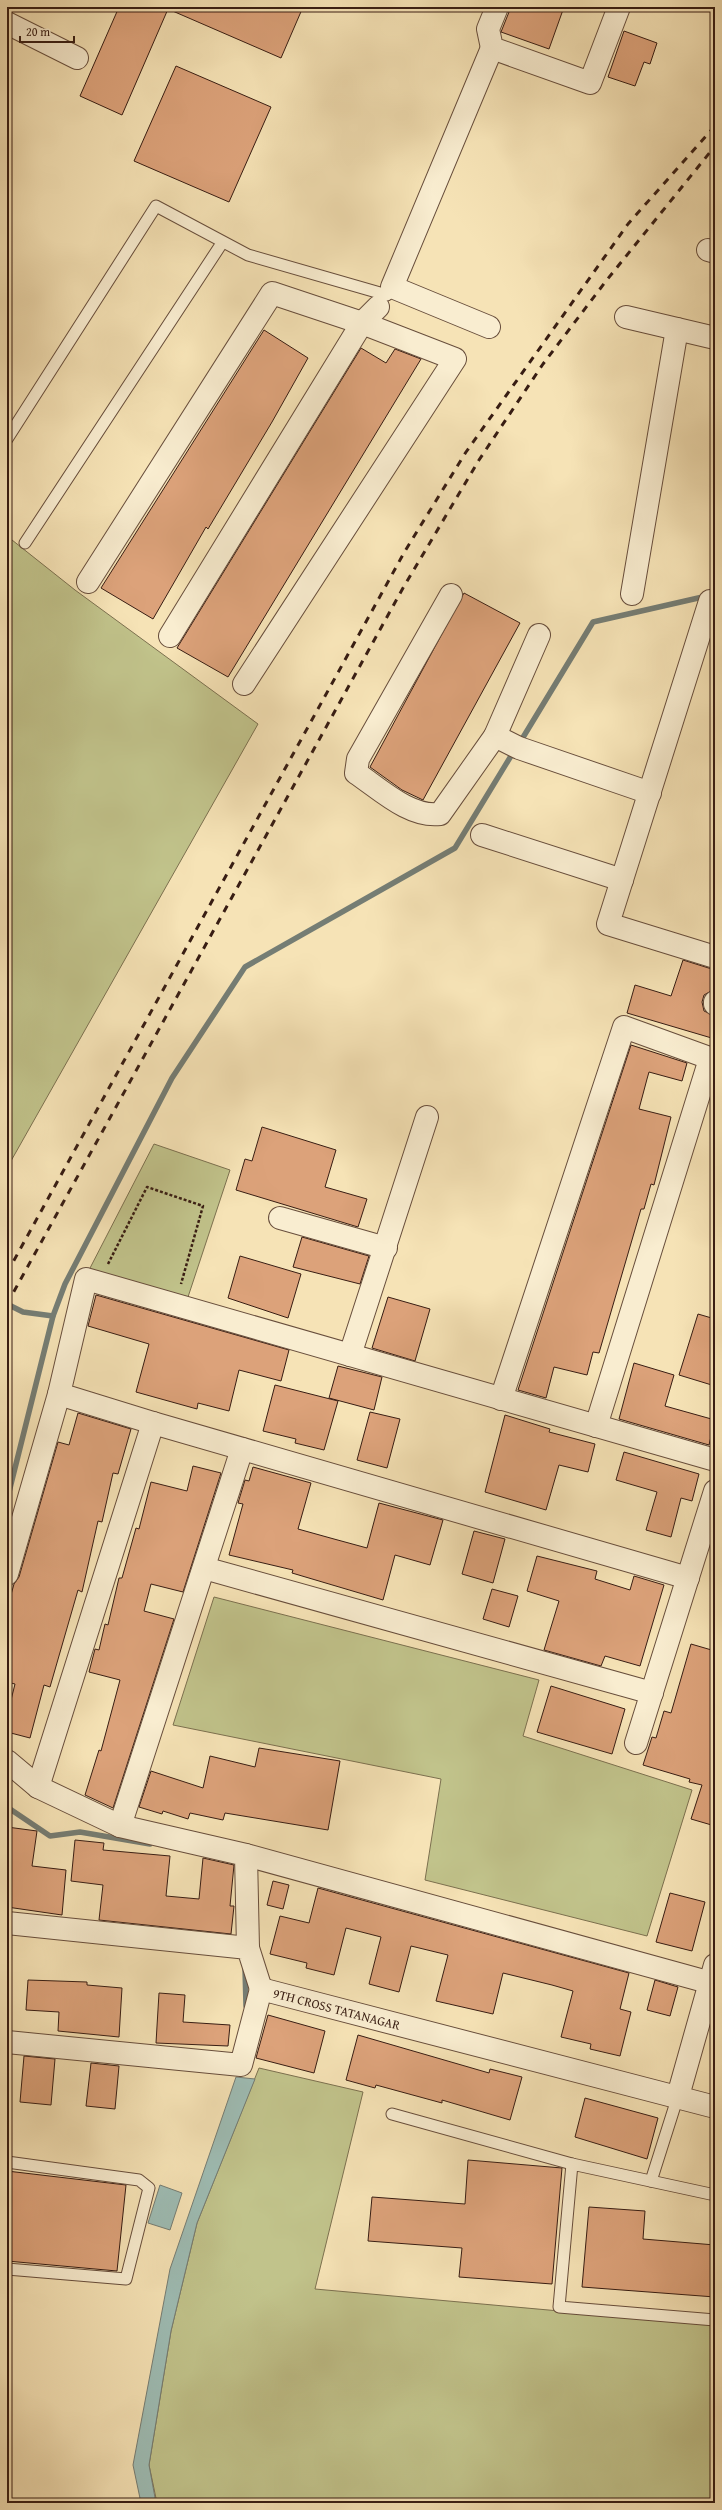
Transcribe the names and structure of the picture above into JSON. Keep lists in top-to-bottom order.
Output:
{
  "streets": {
    "street": ["9TH CROSS TATANAGAR"]
  },
  "scale_bar": "20 m"
}
